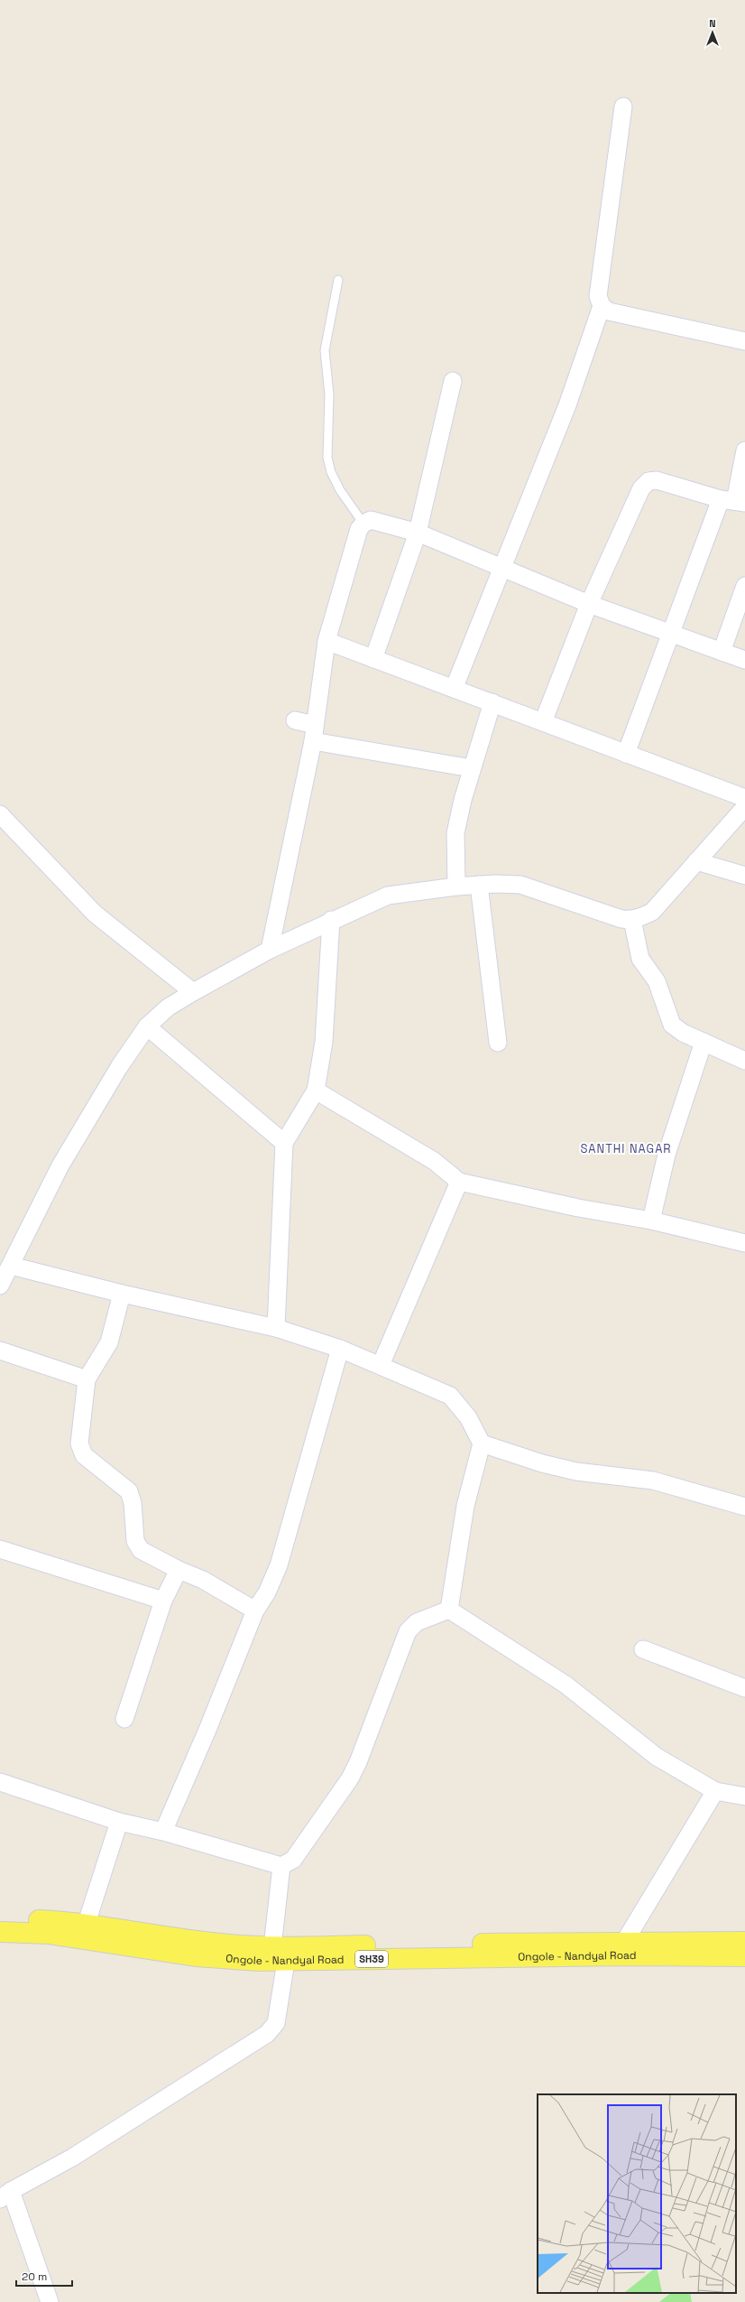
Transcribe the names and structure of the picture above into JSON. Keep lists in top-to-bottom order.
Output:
{
  "streets": {
    "main road": ["Ongole - Nandyal Road", "SH39"]
  },
  "districts": ["SANTHI NAGAR"],
  "scale_bar": "20 m",
  "north": "top"
}
